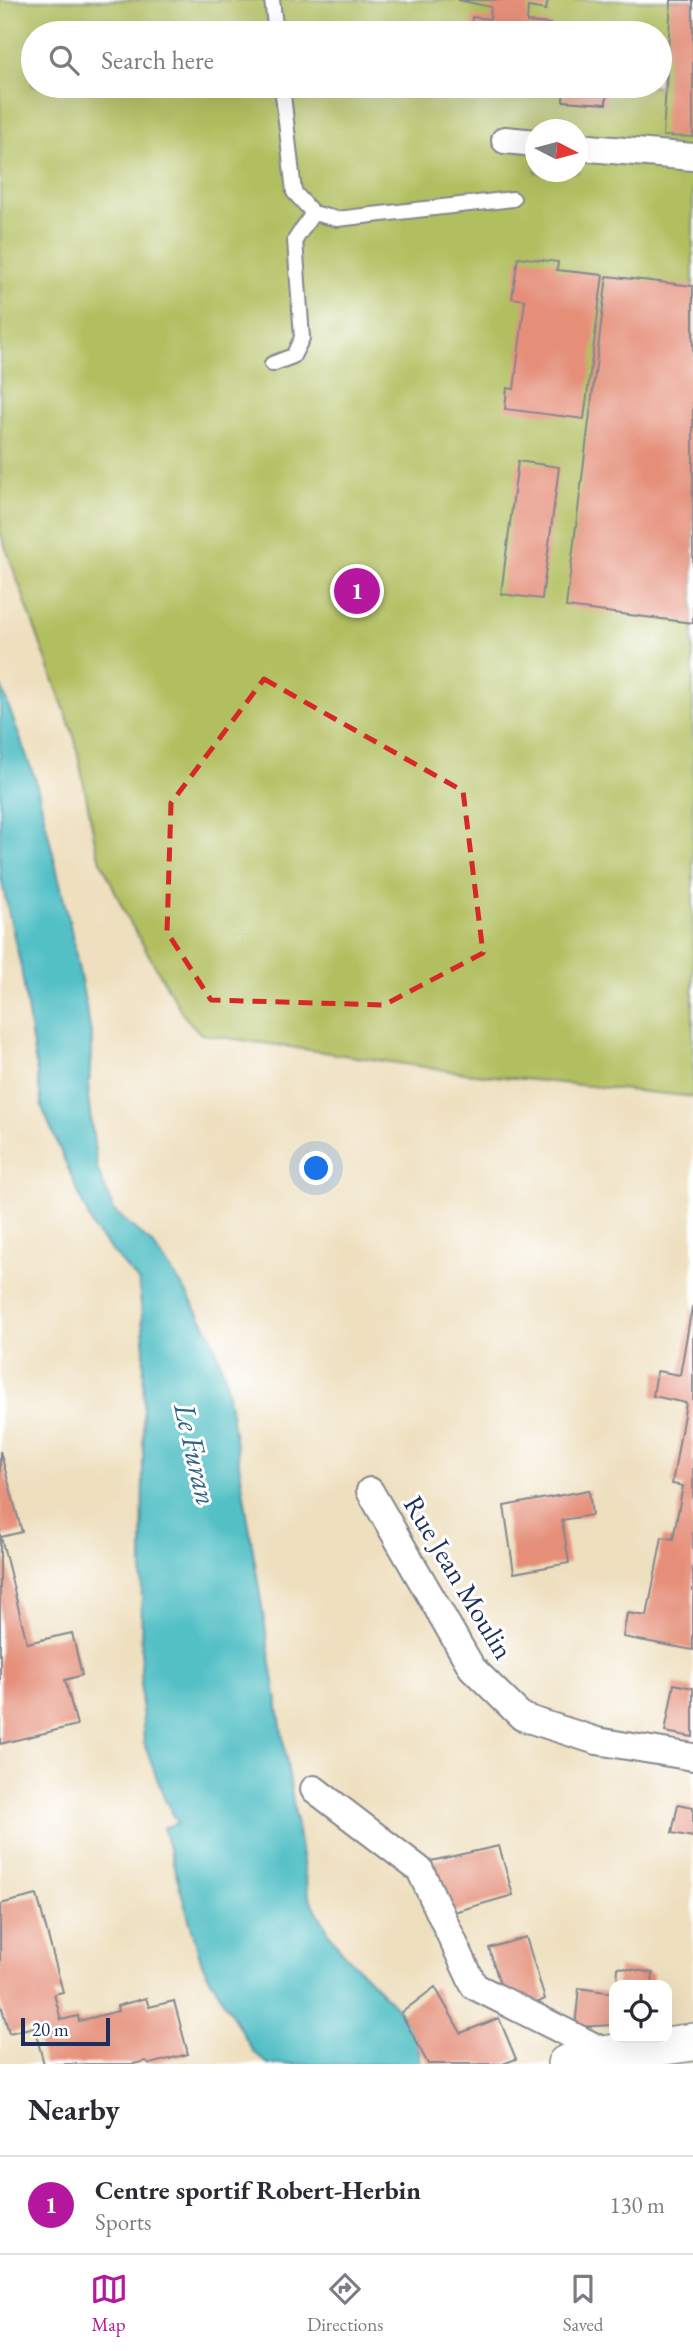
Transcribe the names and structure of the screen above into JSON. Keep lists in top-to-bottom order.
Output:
{
  "streets": {
    "street": ["Rue Jean Moulin"]
  },
  "water": ["Le Furan"],
  "scale_bar": "20 m",
  "north": "right",
  "page": {
    "search": "Search here",
    "pins": "1",
    "scale": "20 m",
    "heading": "Nearby",
    "list": [
      {
        "mark": "1",
        "name": "Centre sportif Robert-Herbin",
        "note": "Sports",
        "value": "130 m"
      }
    ],
    "nav": ["Map", "Directions", "Saved"]
  }
}
